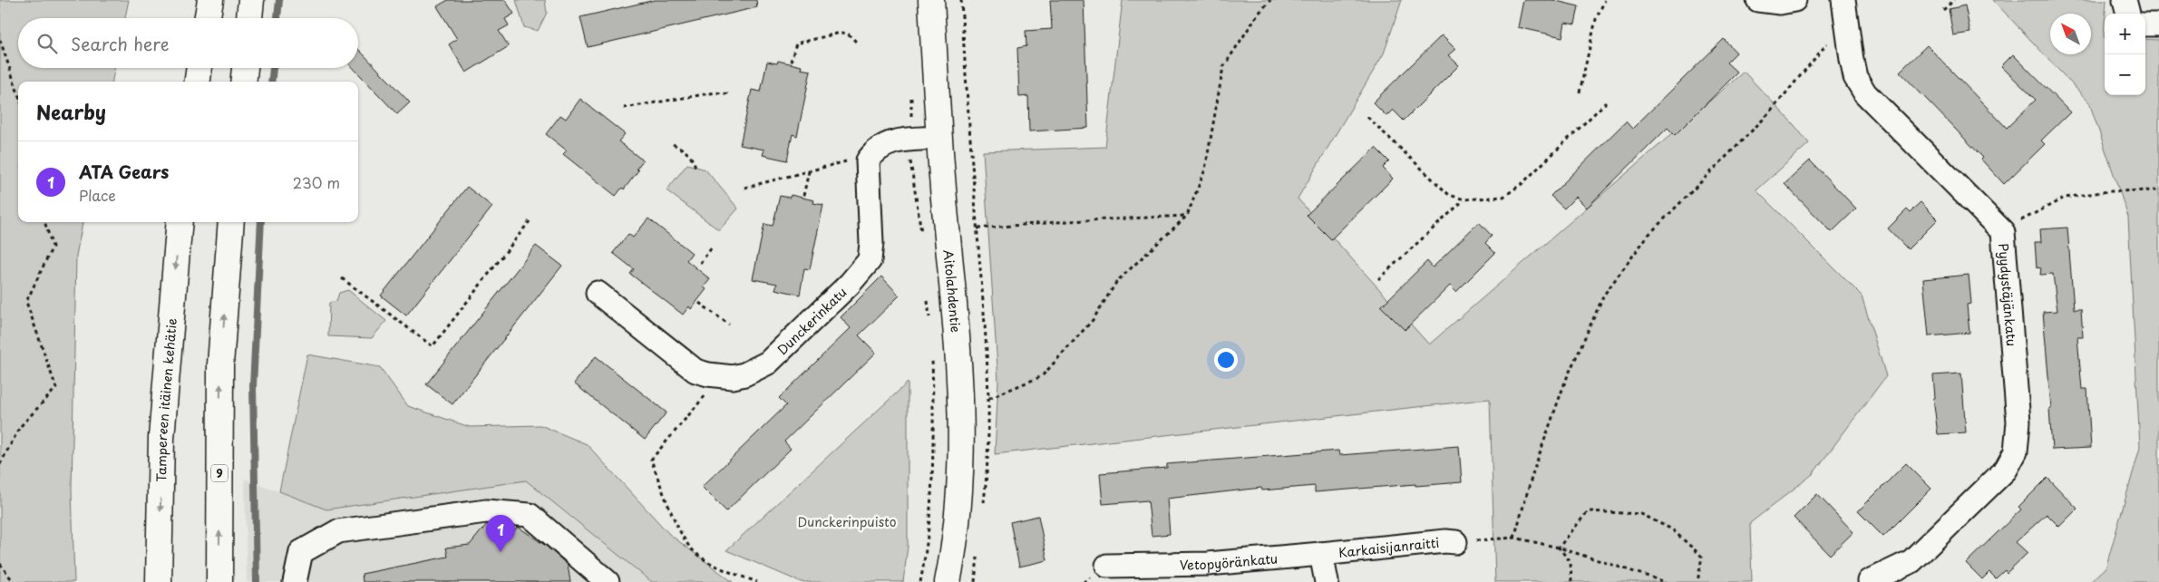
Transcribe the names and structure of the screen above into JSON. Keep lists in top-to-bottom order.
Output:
{
  "streets": {
    "main road": ["Aitolahdentie", "Tampereen itäinen kehätie", "9"],
    "street": [
      "Pyydystäjänkatu",
      "Dunckerinkatu",
      "Karkaisijanraitti",
      "Vetopyöränkatu"
    ]
  },
  "crossings": [
    ["Karkaisijanraitti", "Vetopyöränkatu"]
  ],
  "parks": ["Dunckerinpuisto"],
  "north": "top left",
  "page": {
    "map_buttons": ["+", "−"],
    "search": "Search here",
    "heading": "Nearby",
    "list": [
      {
        "mark": "1",
        "name": "ATA Gears",
        "note": "Place",
        "value": "230 m"
      }
    ],
    "pins": "1"
  }
}
